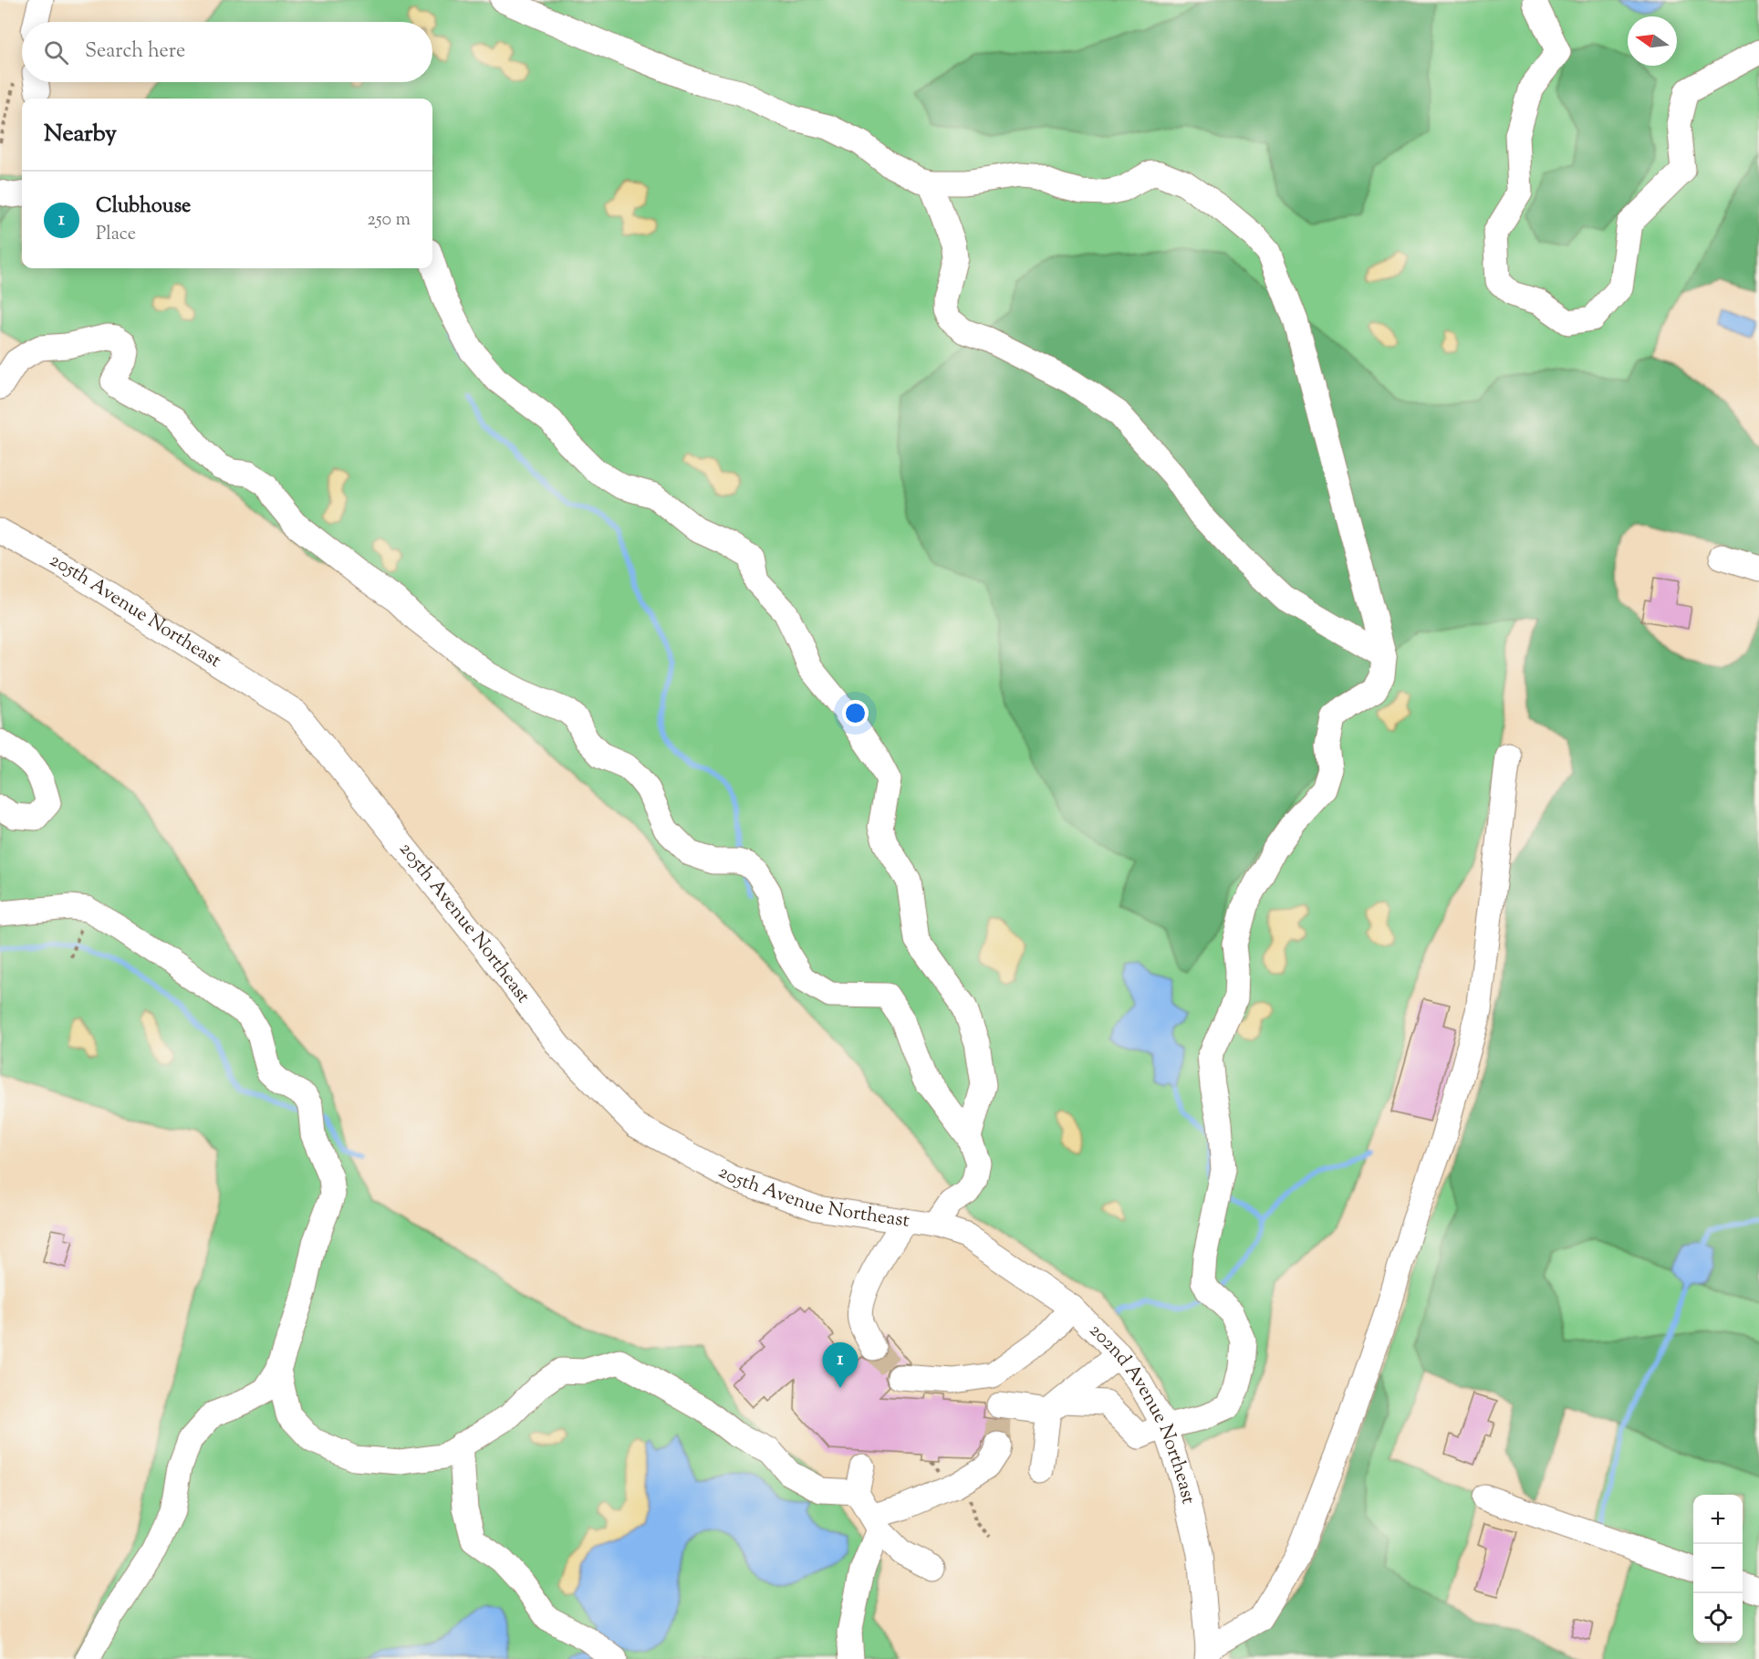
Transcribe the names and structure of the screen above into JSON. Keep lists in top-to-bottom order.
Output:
{
  "streets": {
    "street": ["205th Avenue Northeast", "202nd Avenue Northeast"]
  },
  "crossings": [
    ["205th Avenue Northeast", "202nd Avenue Northeast"]
  ],
  "north": "left",
  "page": {
    "search": "Search here",
    "heading": "Nearby",
    "list": [
      {
        "mark": "1",
        "name": "Clubhouse",
        "note": "Place",
        "value": "250 m"
      }
    ],
    "pins": "1",
    "map_buttons": ["+", "−"]
  }
}
